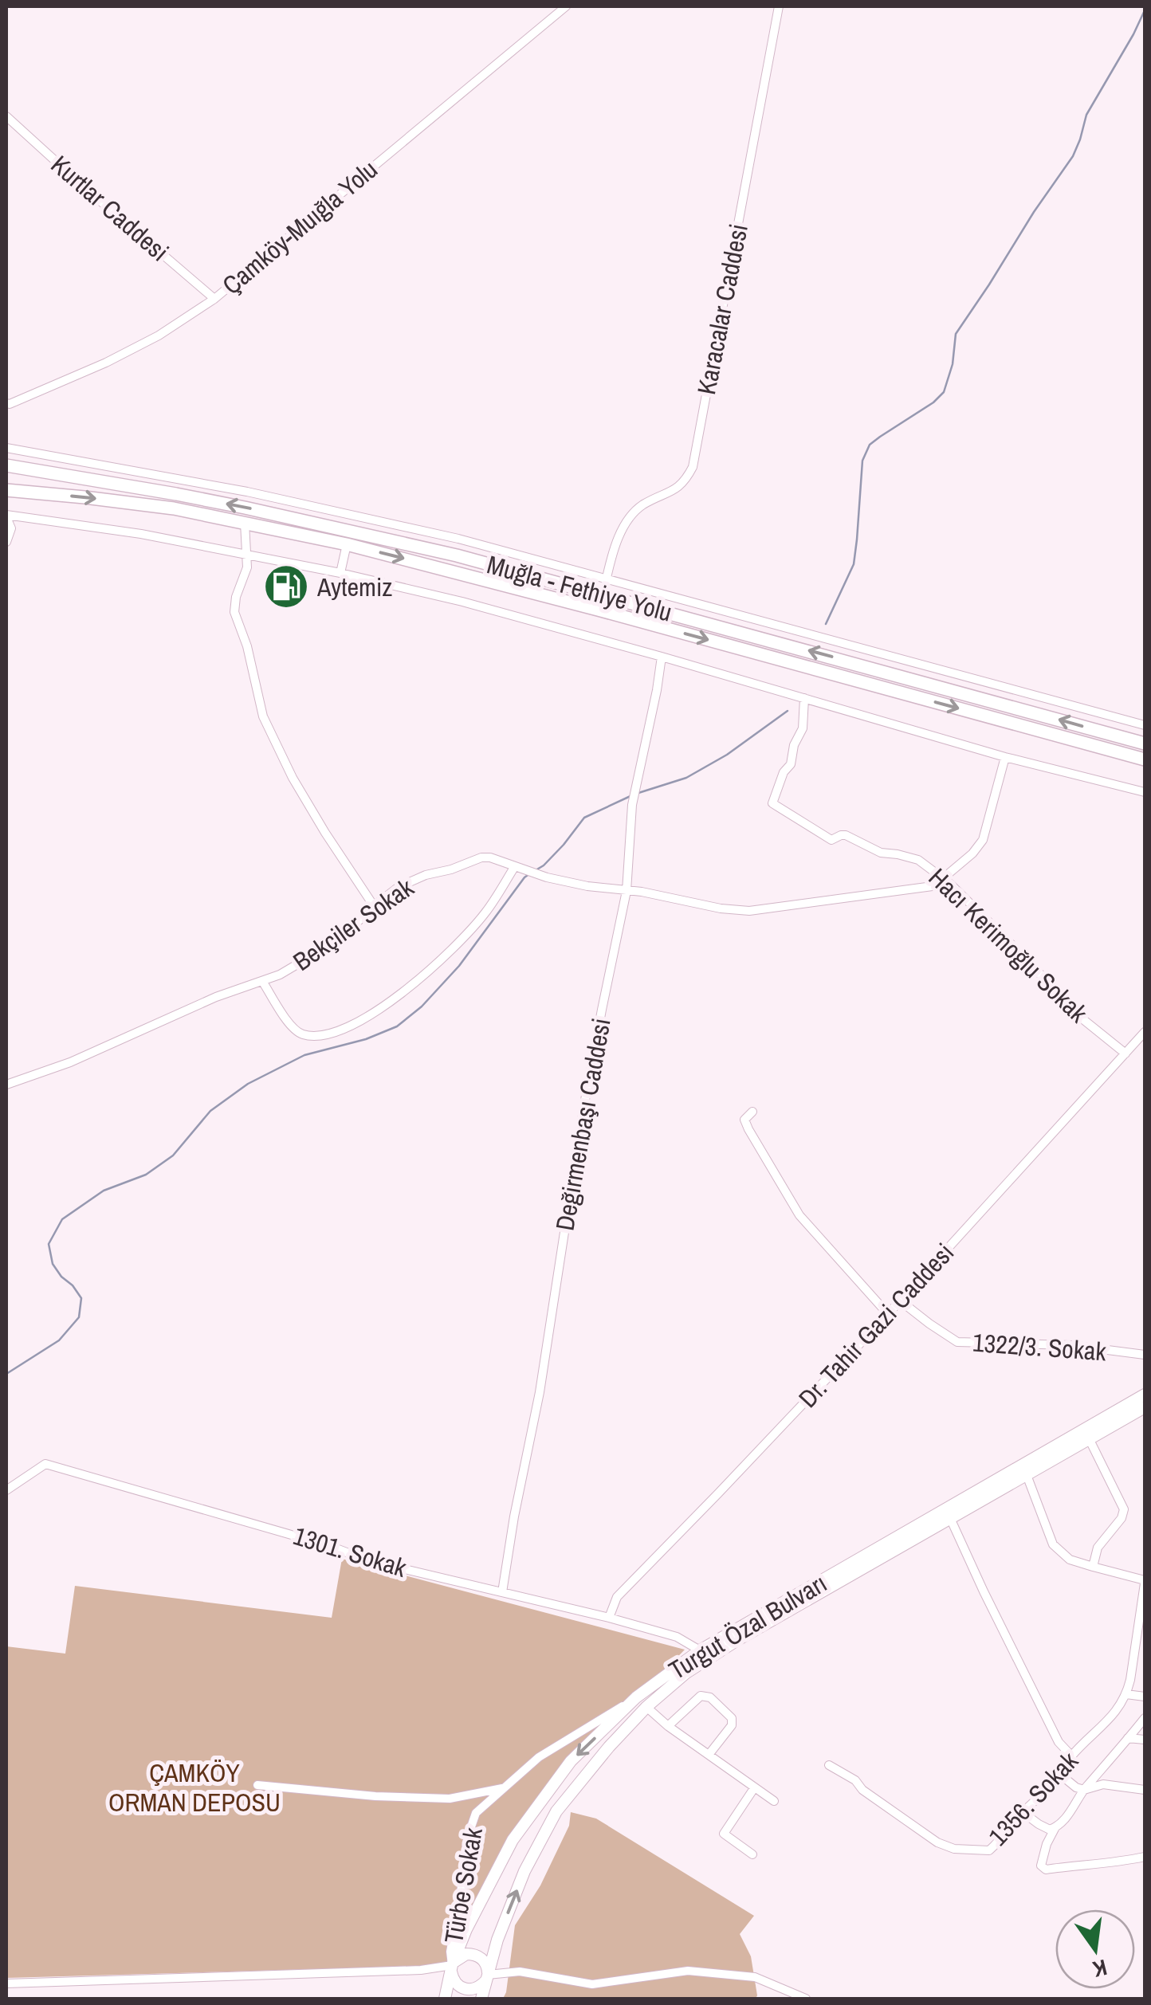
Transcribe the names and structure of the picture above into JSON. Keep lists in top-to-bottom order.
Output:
{
  "streets": {
    "highway": ["Muğla - Fethiye Yolu"],
    "main road": ["Turgut Özal Bulvarı"],
    "street": [
      "Kurtlar Caddesi",
      "Çamköy-Muığla Yolu",
      "Karacalar Caddesi",
      "Bekçiler Sokak",
      "Hacı Kerimoğlu Sokak",
      "Değirmenbaşı Caddesi",
      "Dr. Tahir Gazi Caddesi",
      "1322/3. Sokak",
      "1301. Sokak",
      "1356. Sokak",
      "Türbe Sokak"
    ]
  },
  "crossings": [
    ["Kurtlar Caddesi", "Çamköy-Muığla Yolu"],
    ["Bekçiler Sokak", "Hacı Kerimoğlu Sokak"],
    ["Bekçiler Sokak", "Değirmenbaşı Caddesi"],
    ["Hacı Kerimoğlu Sokak", "Dr. Tahir Gazi Caddesi"],
    ["Değirmenbaşı Caddesi", "1301. Sokak"],
    ["Dr. Tahir Gazi Caddesi", "1322/3. Sokak"],
    ["Dr. Tahir Gazi Caddesi", "1301. Sokak"],
    ["1301. Sokak", "Turgut Özal Bulvarı"],
    ["Turgut Özal Bulvarı", "Türbe Sokak"]
  ],
  "parks": ["ÇAMKÖY ORMAN DEPOSU"],
  "places": {
    "fuel station": ["Aytemiz"]
  },
  "north": "bottom"
}
